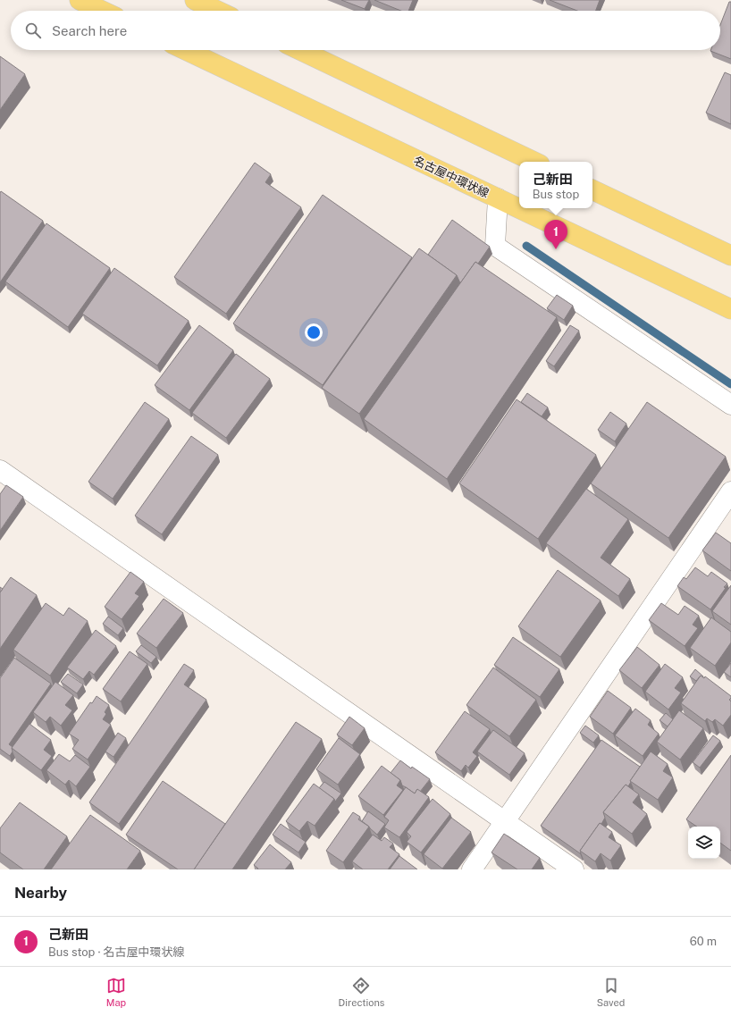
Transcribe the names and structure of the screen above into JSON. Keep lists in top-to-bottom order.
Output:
{
  "streets": {
    "main road": ["名古屋中環状線"]
  },
  "page": {
    "search": "Search here",
    "popup": ["己新田", "Bus stop"],
    "pins": "1",
    "heading": "Nearby",
    "list": [
      {
        "mark": "1",
        "name": "己新田",
        "note": "Bus stop · 名古屋中環状線",
        "value": "60 m"
      }
    ],
    "nav": ["Map", "Directions", "Saved"]
  }
}
